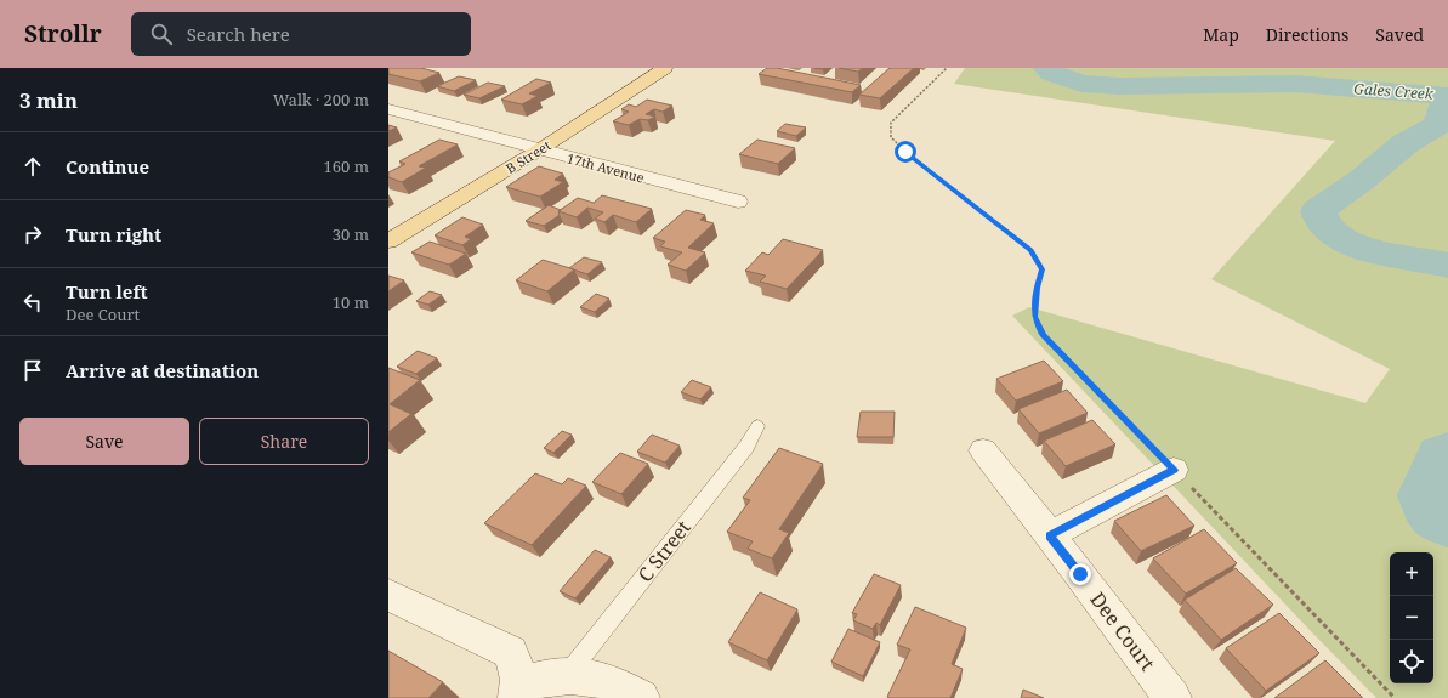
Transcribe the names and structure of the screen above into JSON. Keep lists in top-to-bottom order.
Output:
{
  "streets": {
    "main road": ["B Street"],
    "street": ["17th Avenue", "Dee Court"],
    "lane": ["C Street"]
  },
  "crossings": [
    ["B Street", "17th Avenue"]
  ],
  "water": ["Gales Creek"],
  "page": {
    "header": "Strollr",
    "search": "Search here",
    "nav": ["Map", "Directions", "Saved"],
    "heading": ["3 min", "Walk · 200 m"],
    "list": [
      ["Continue", "160 m"],
      ["Turn right", "30 m"],
      ["Turn left", "Dee Court", "10 m"],
      "Arrive at destination"
    ],
    "buttons": ["Save", "Share"],
    "map_buttons": ["+", "−"]
  }
}
